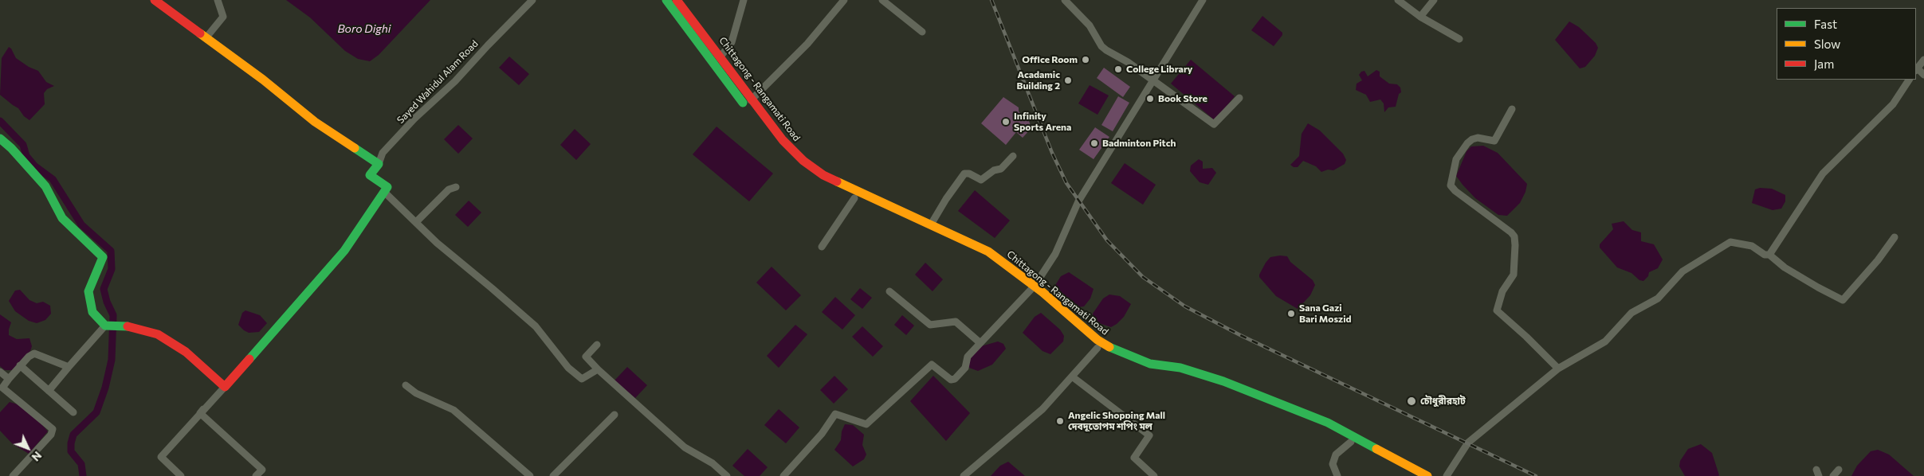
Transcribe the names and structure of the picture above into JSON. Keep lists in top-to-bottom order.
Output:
{
  "streets": {
    "main road": ["Chittagong - Rangamati Road"],
    "street": ["Sayed Wahidul Alam Road"]
  },
  "water": ["Boro Dighi"],
  "places": [
    "Office Room",
    "College Library",
    "Acadamic Building 2",
    "Book Store",
    "Infinity Sports Arena",
    "Badminton Pitch",
    "Sana Gazi Bari Moszid",
    "চৌধুরীরহাট",
    "Angelic Shopping Mall দেবদূতোপম শপিং মল"
  ],
  "legend": ["Fast", "Slow", "Jam"],
  "north": "bottom right"
}
